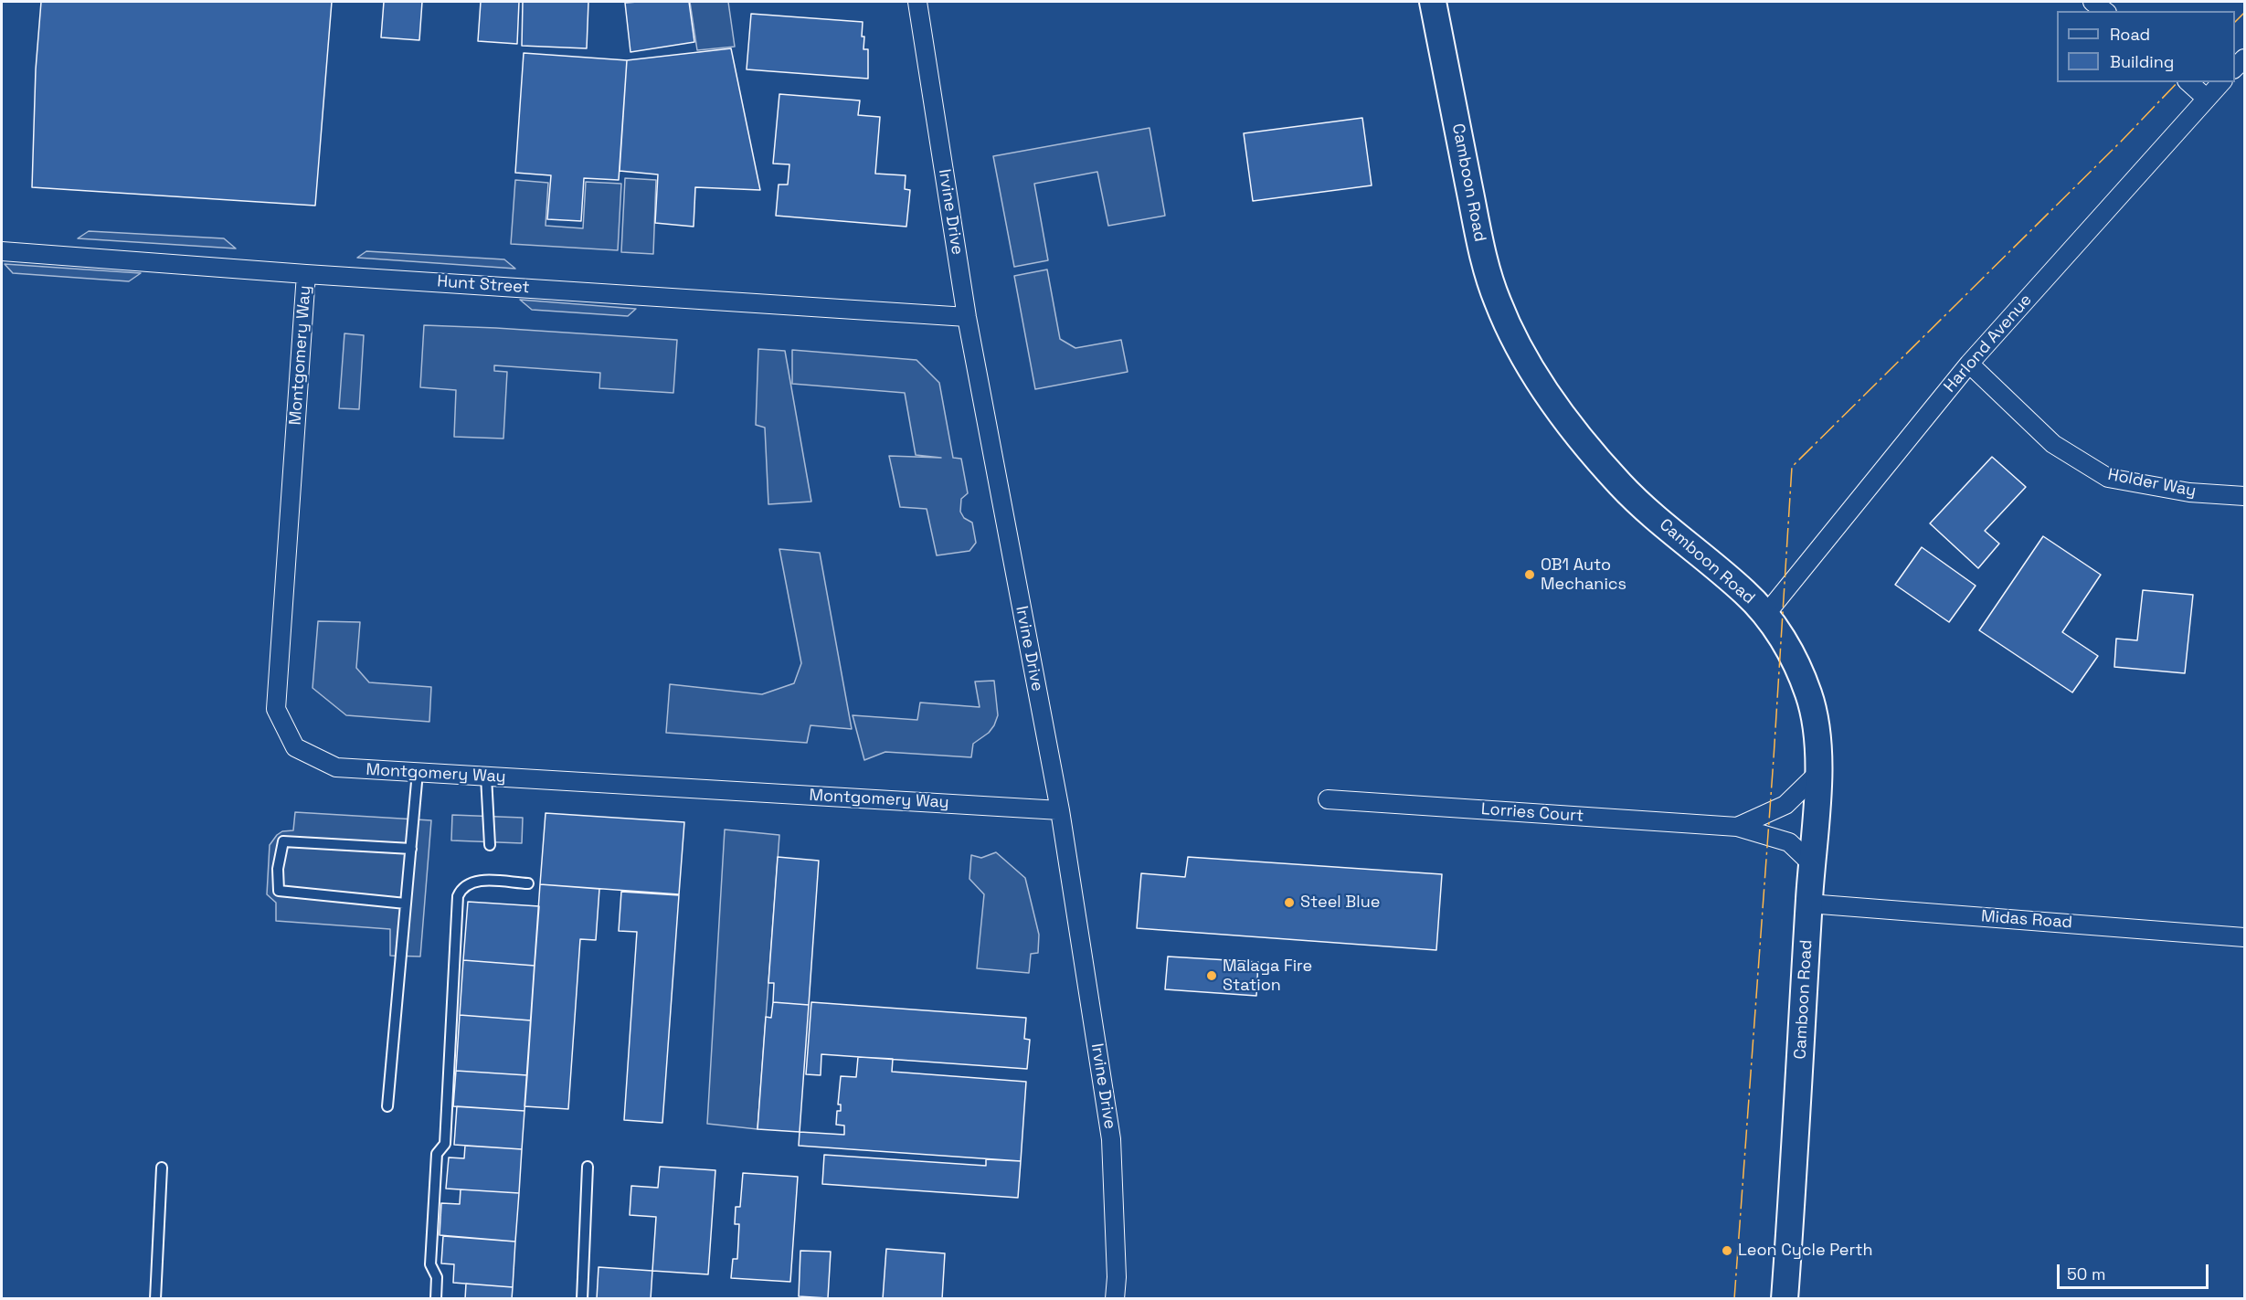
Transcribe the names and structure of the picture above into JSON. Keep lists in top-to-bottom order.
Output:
{
  "streets": {
    "street": [
      "Camboon Road",
      "Irvine Drive",
      "Hunt Street",
      "Harlond Avenue",
      "Montgomery Way",
      "Holder Way",
      "Lorries Court",
      "Midas Road"
    ]
  },
  "crossings": [
    ["Camboon Road", "Harlond Avenue"],
    ["Camboon Road", "Lorries Court"],
    ["Camboon Road", "Midas Road"],
    ["Irvine Drive", "Hunt Street"],
    ["Irvine Drive", "Montgomery Way"],
    ["Hunt Street", "Montgomery Way"],
    ["Harlond Avenue", "Holder Way"]
  ],
  "places": [
    "OB1 Auto Mechanics",
    "Steel Blue",
    "Malaga Fire Station",
    "Leon Cycle Perth"
  ],
  "legend": ["Road", "Building"],
  "scale_bar": "50 m"
}
